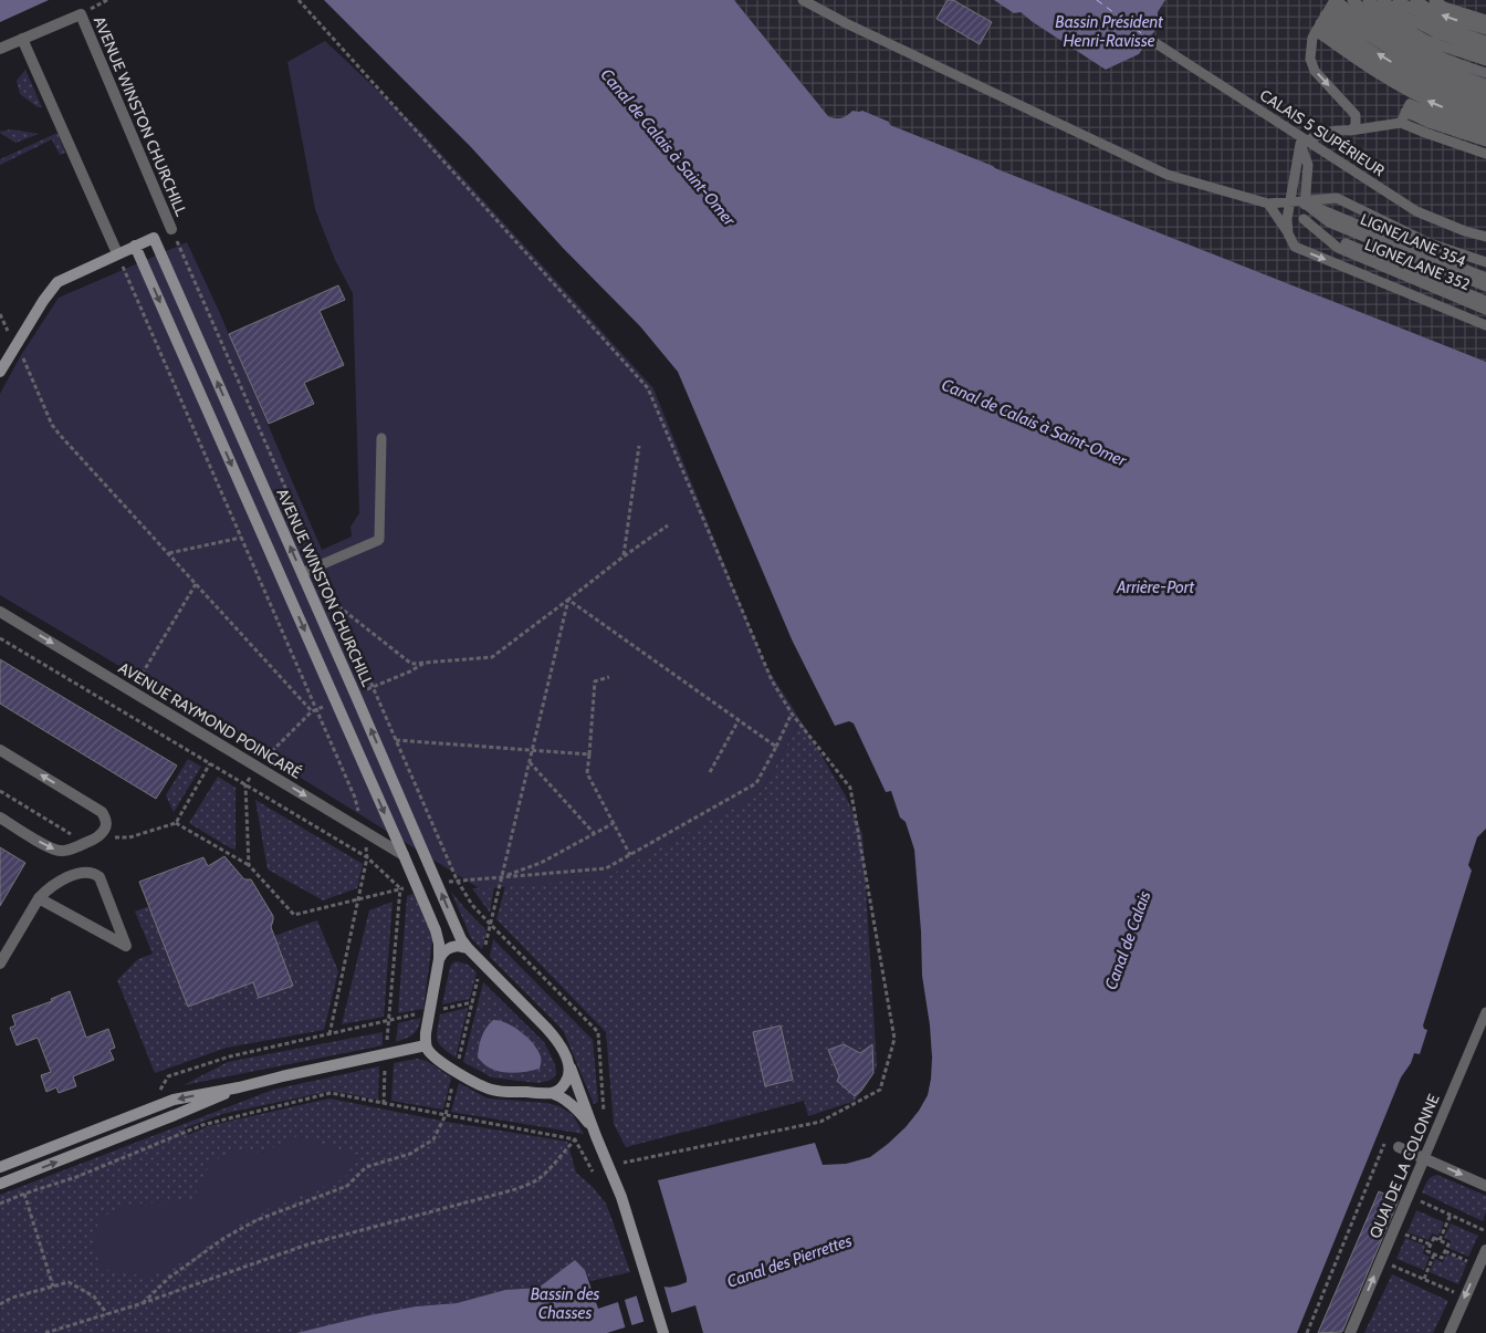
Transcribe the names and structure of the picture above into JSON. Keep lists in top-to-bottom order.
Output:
{
  "streets": {
    "street": ["AVENUE WINSTON CHURCHILL", "AVENUE RAYMOND POINCARÉ", "QUAI DE LA COLONNE"],
    "lane": ["CALAIS 5 SUPÉRIEUR", "LIGNE/LANE 354", "LIGNE/LANE 352"]
  },
  "one_way": ["AVENUE RAYMOND POINCARÉ"],
  "water": [
    "Bassin Président Henri-Ravisse",
    "Canal de Calais à Saint-Omer",
    "Arrière-Port",
    "Canal de Calais",
    "Canal des Pierrettes",
    "Bassin des Chasses"
  ]
}
